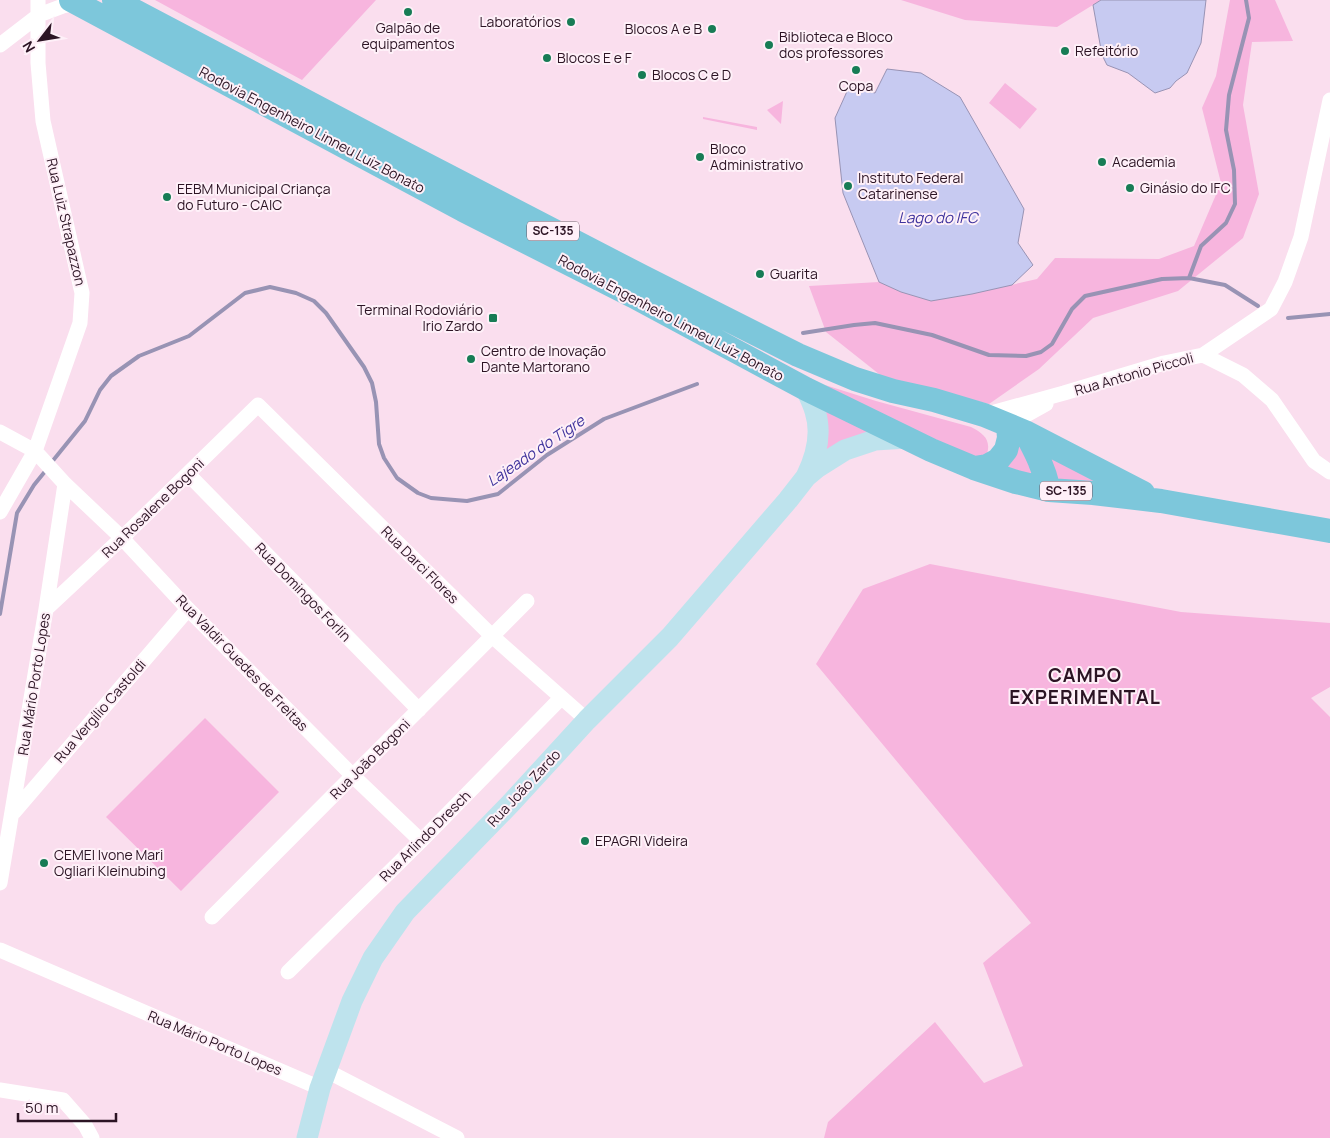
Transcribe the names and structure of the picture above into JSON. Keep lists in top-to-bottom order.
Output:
{
  "streets": {
    "main road": ["Rodovia Engenheiro Linneu Luiz Bonato", "SC-135", "Rua João Zardo"],
    "street": [
      "Rua Luiz Strapazzon",
      "Rua Antonio Piccoli",
      "Rua Rosalene Bogoni",
      "Rua Darci Flores",
      "Rua Domingos Forlin",
      "Rua Valdir Guedes de Freitas",
      "Rua Mário Porto Lopes",
      "Rua Vergílio Castoldi",
      "Rua João Bogoni",
      "Rua Arlindo Dresch"
    ]
  },
  "crossings": [
    ["Rodovia Engenheiro Linneu Luiz Bonato", "Rua João Zardo"],
    ["Rua Luiz Strapazzon", "Rua Valdir Guedes de Freitas"],
    ["Rua Rosalene Bogoni", "Rua Darci Flores"],
    ["Rua Rosalene Bogoni", "Rua Domingos Forlin"],
    ["Rua Rosalene Bogoni", "Rua Valdir Guedes de Freitas"],
    ["Rua Rosalene Bogoni", "Rua Mário Porto Lopes"],
    ["Rua Darci Flores", "Rua João Bogoni"],
    ["Rua Darci Flores", "Rua João Zardo"],
    ["Rua Darci Flores", "Rua Arlindo Dresch"],
    ["Rua Domingos Forlin", "Rua João Bogoni"],
    ["Rua Valdir Guedes de Freitas", "Rua Mário Porto Lopes"],
    ["Rua Valdir Guedes de Freitas", "Rua Vergílio Castoldi"],
    ["Rua Valdir Guedes de Freitas", "Rua João Bogoni"],
    ["Rua Valdir Guedes de Freitas", "Rua Arlindo Dresch"],
    ["Rua Mário Porto Lopes", "Rua Vergílio Castoldi"],
    ["Rua Mário Porto Lopes", "Rua João Zardo"]
  ],
  "districts": ["CAMPO EXPERIMENTAL"],
  "water": ["Lago do IFC", "Lajeado do Tigre"],
  "places": {
    "other": [
      "Galpão de equipamentos",
      "Laboratórios",
      "Blocos A e B",
      "Biblioteca e Bloco dos professores",
      "Refeitório",
      "Blocos E e F",
      "Copa",
      "Blocos C e D",
      "Bloco Administrativo",
      "Academia",
      "Instituto Federal Catarinense",
      "Ginásio do IFC",
      "EEBM Municipal Criança do Futuro - CAIC",
      "Guarita",
      "Centro de Inovação Dante Martorano",
      "EPAGRI Videira",
      "CEMEI Ivone Mari Ogliari Kleinubing"
    ],
    "transit": ["Terminal Rodoviário Irio Zardo"]
  },
  "scale_bar": "50 m",
  "north": "bottom left"
}
